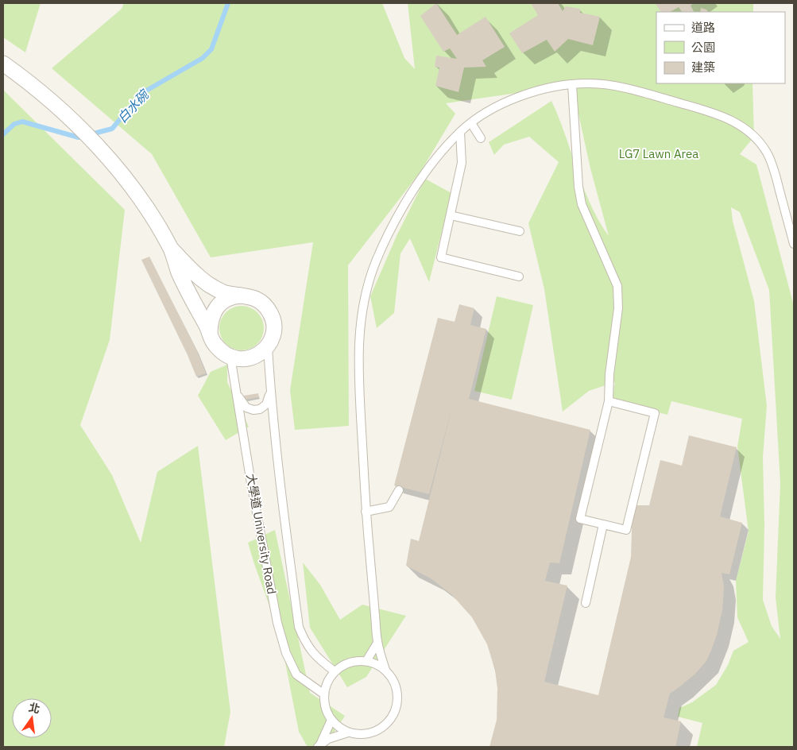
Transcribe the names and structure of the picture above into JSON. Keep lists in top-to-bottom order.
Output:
{
  "streets": {
    "street": ["大學道 University Road"]
  },
  "water": ["白水碗"],
  "parks": ["LG7 Lawn Area"],
  "legend": ["道路", "公園", "建築"],
  "north": "top"
}
